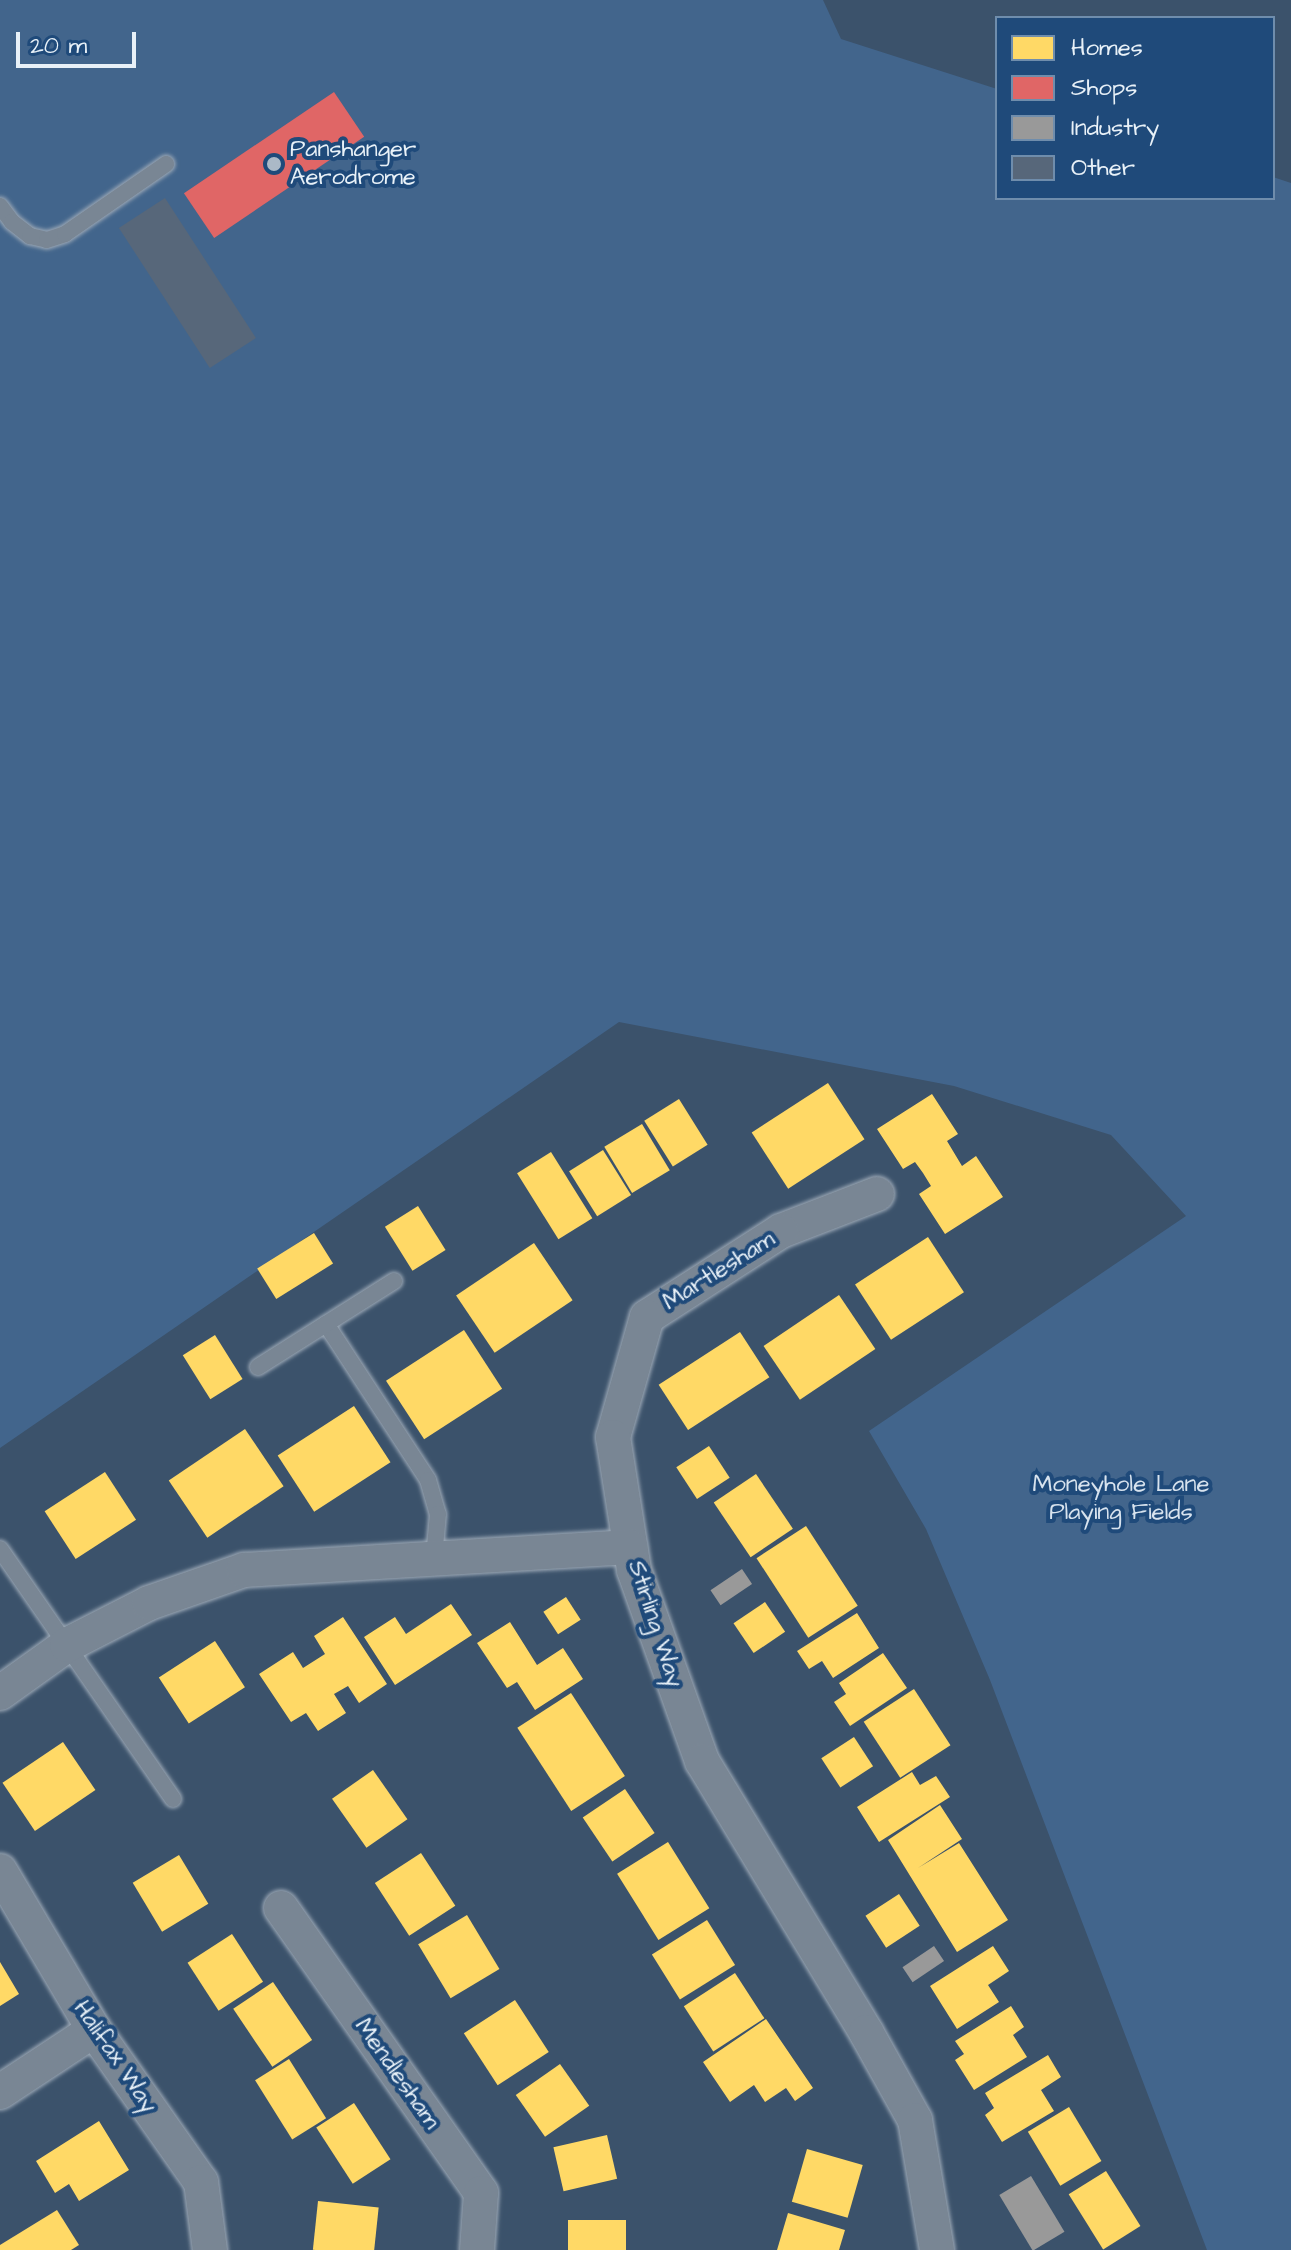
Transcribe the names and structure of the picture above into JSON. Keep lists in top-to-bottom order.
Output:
{
  "streets": {
    "street": [
      "Martlesham",
      "Stirling Way",
      "Halifax Way",
      "Mendlesham"
    ]
  },
  "crossings": [
    ["Martlesham", "Stirling Way"]
  ],
  "parks": ["Moneyhole Lane Playing Fields"],
  "places": ["Panshanger Aerodrome"],
  "legend": [
    "Homes",
    "Shops",
    "Industry",
    "Other"
  ],
  "scale_bar": "20 m"
}
